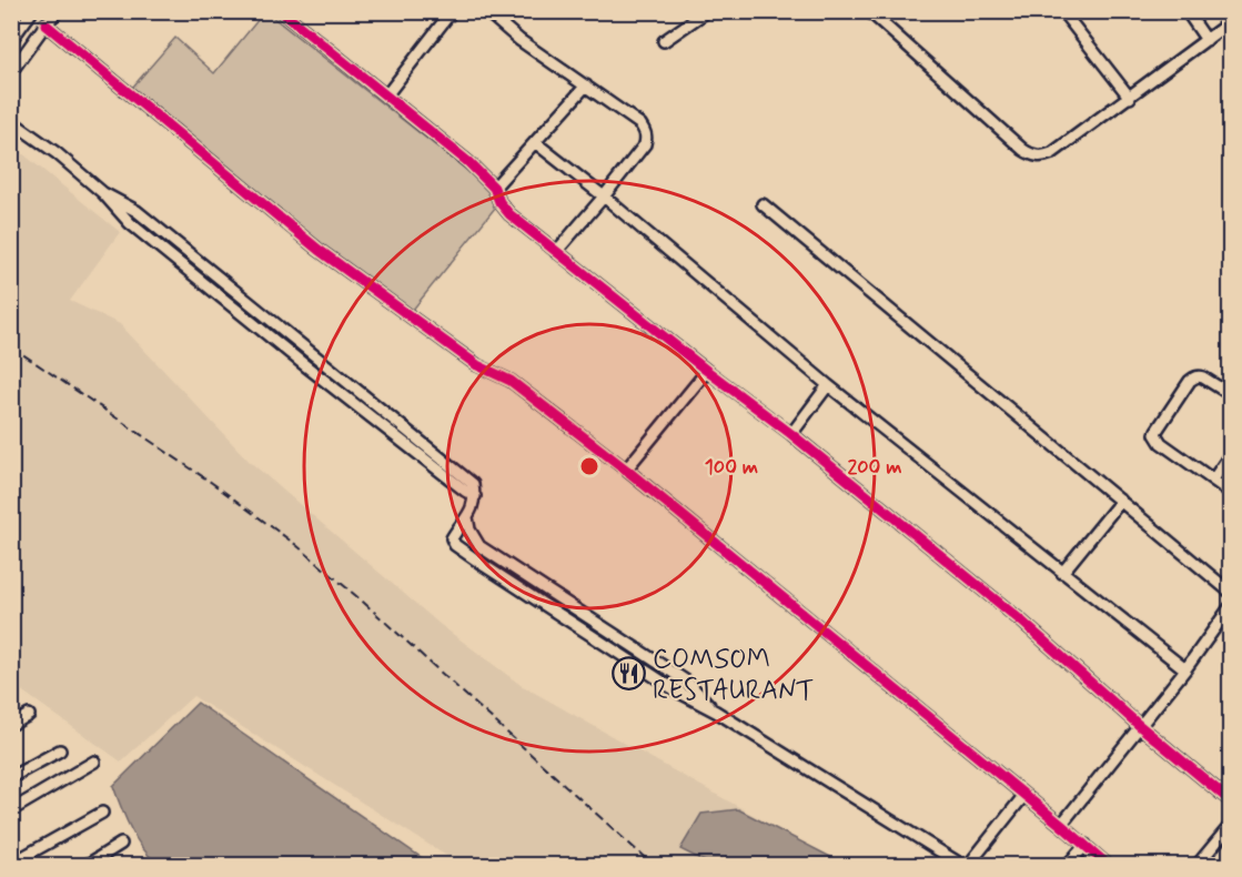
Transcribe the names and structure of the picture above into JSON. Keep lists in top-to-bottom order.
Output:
{
  "places": {
    "restaurant": ["COMSOM RESTAURANT"]
  },
  "rings": ["100 m", "200 m"]
}
